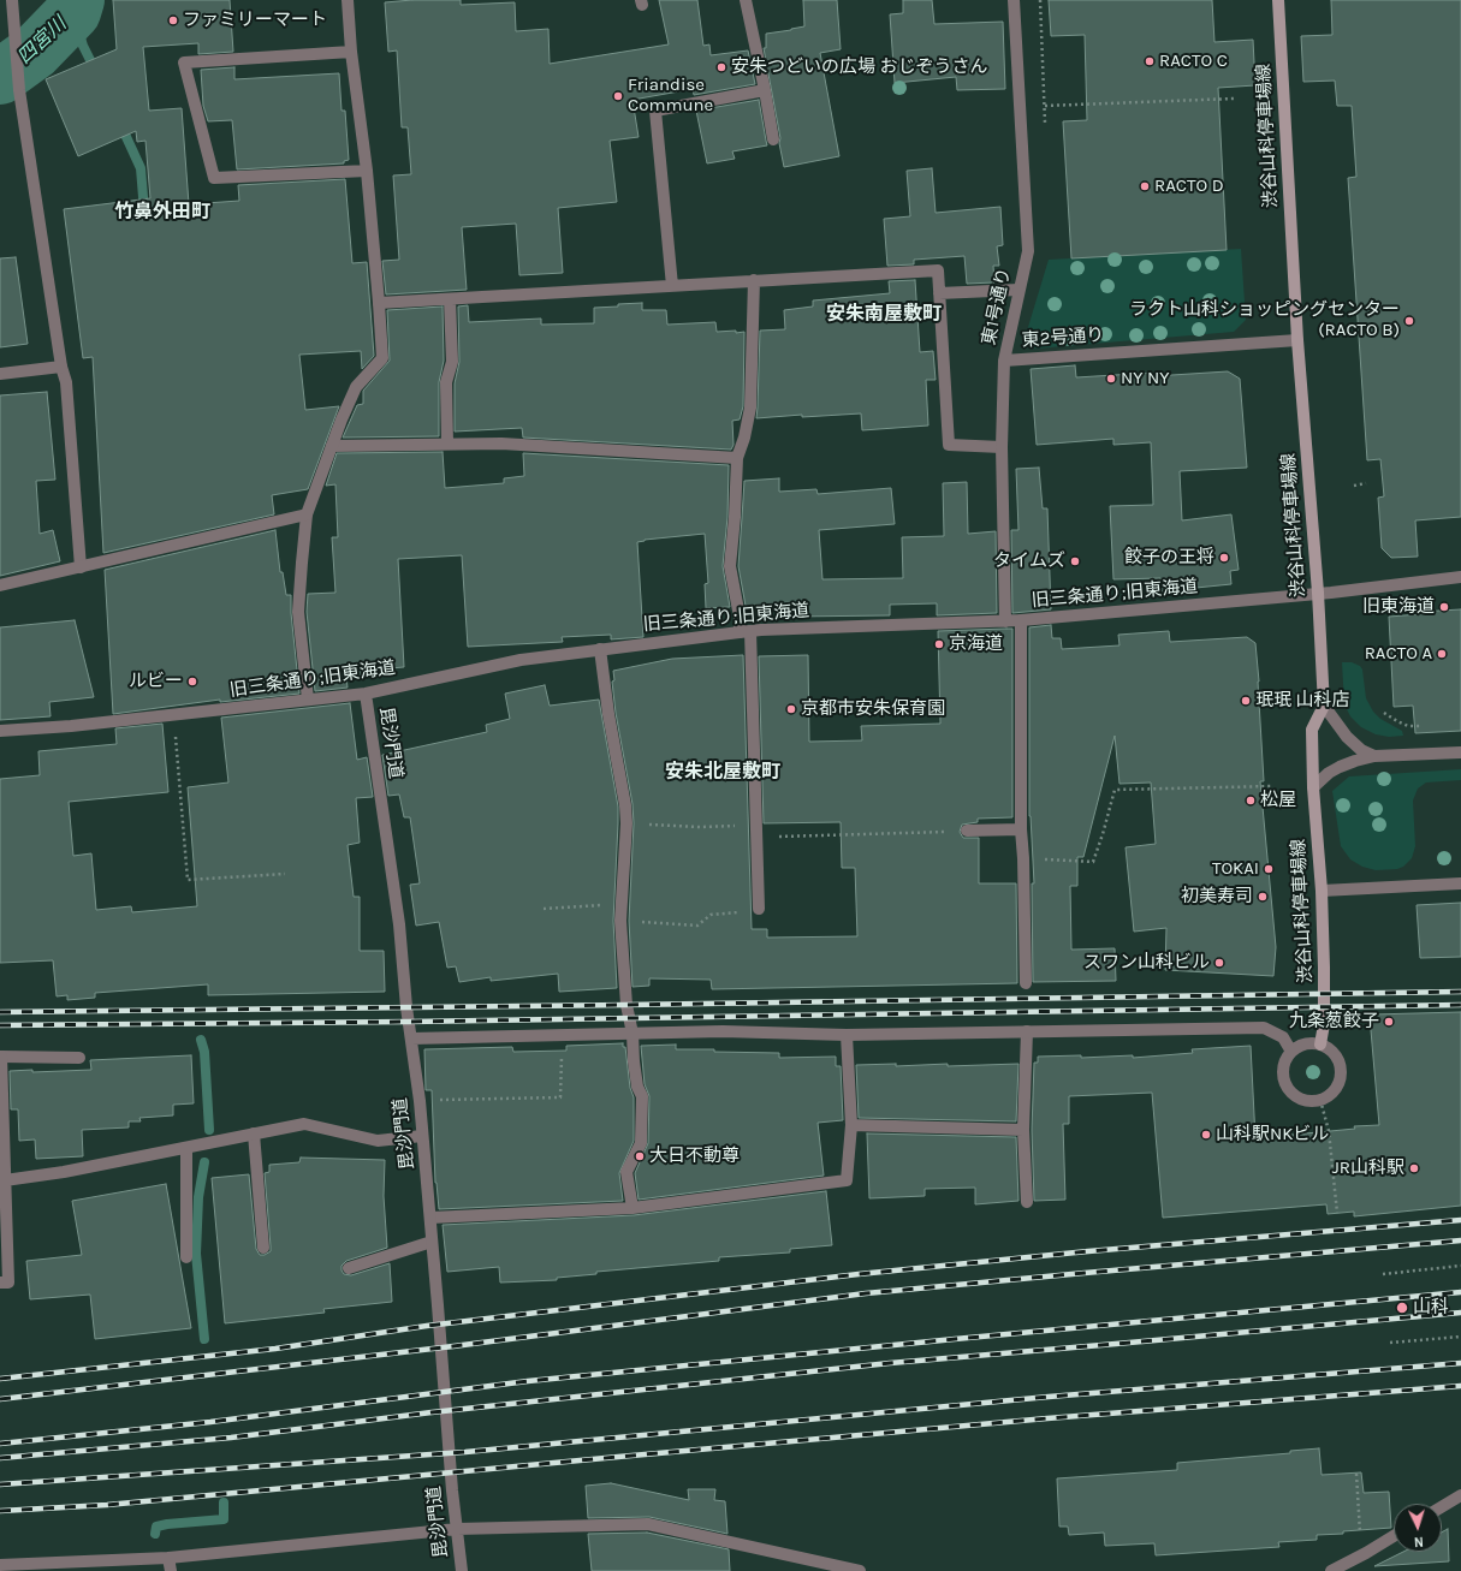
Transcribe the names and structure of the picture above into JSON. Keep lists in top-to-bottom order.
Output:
{
  "streets": {
    "main road": ["渋谷山科停車場線"],
    "street": [
      "東1号通り",
      "東2号通り",
      "旧三条通り;旧東海道",
      "毘沙門道"
    ]
  },
  "crossings": [
    ["渋谷山科停車場線", "東2号通り"],
    ["渋谷山科停車場線", "旧三条通り;旧東海道"],
    ["東1号通り", "東2号通り"],
    ["東1号通り", "旧三条通り;旧東海道"],
    ["旧三条通り;旧東海道", "毘沙門道"]
  ],
  "districts": ["竹鼻外田町", "安朱南屋敷町", "安朱北屋敷町"],
  "water": ["四宮川"],
  "places": [
    "ファミリーマート",
    "RACTO C",
    "安朱つどいの広場 おじぞうさん",
    "Friandise Commune",
    "RACTO D",
    "ラクト山科ショッピングセンター (RACTO B)",
    "NY NY",
    "餃子の王将",
    "タイムズ",
    "旧東海道",
    "京海道",
    "RACTO A",
    "ルビー",
    "珉珉 山科店",
    "京都市安朱保育園",
    "松屋",
    "TOKAI",
    "初美寿司",
    "スワン山科ビル",
    "九条葱餃子",
    "山科駅NKビル",
    "大日不動尊",
    "JR山科駅",
    "山科"
  ],
  "north": "bottom"
}
